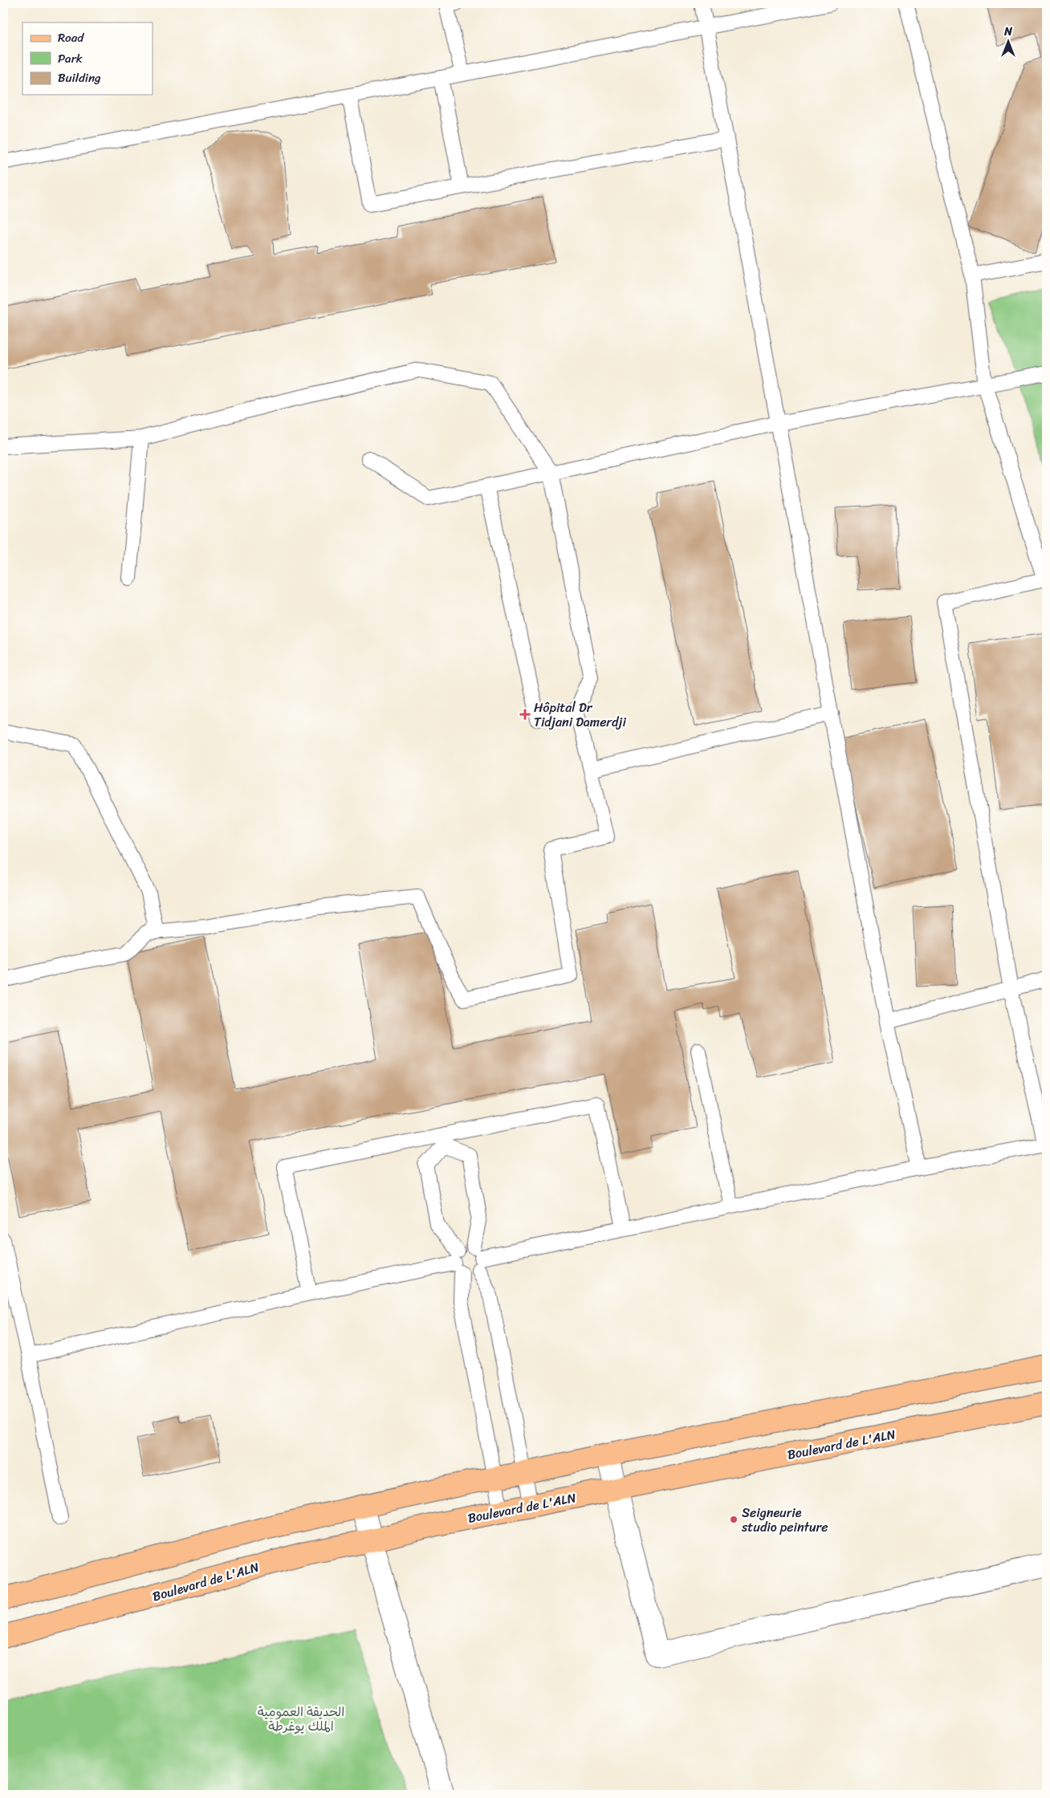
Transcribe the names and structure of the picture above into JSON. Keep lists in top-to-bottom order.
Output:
{
  "streets": {
    "main road": ["Boulevard de L'ALN"]
  },
  "parks": ["الحديقة العمومية الملك يوغرطة"],
  "places": {
    "health": ["Hôpital Dr Tidjani Damerdji"],
    "other": ["Seigneurie studio peinture"]
  },
  "legend": ["Road", "Park", "Building"],
  "north": "top"
}
